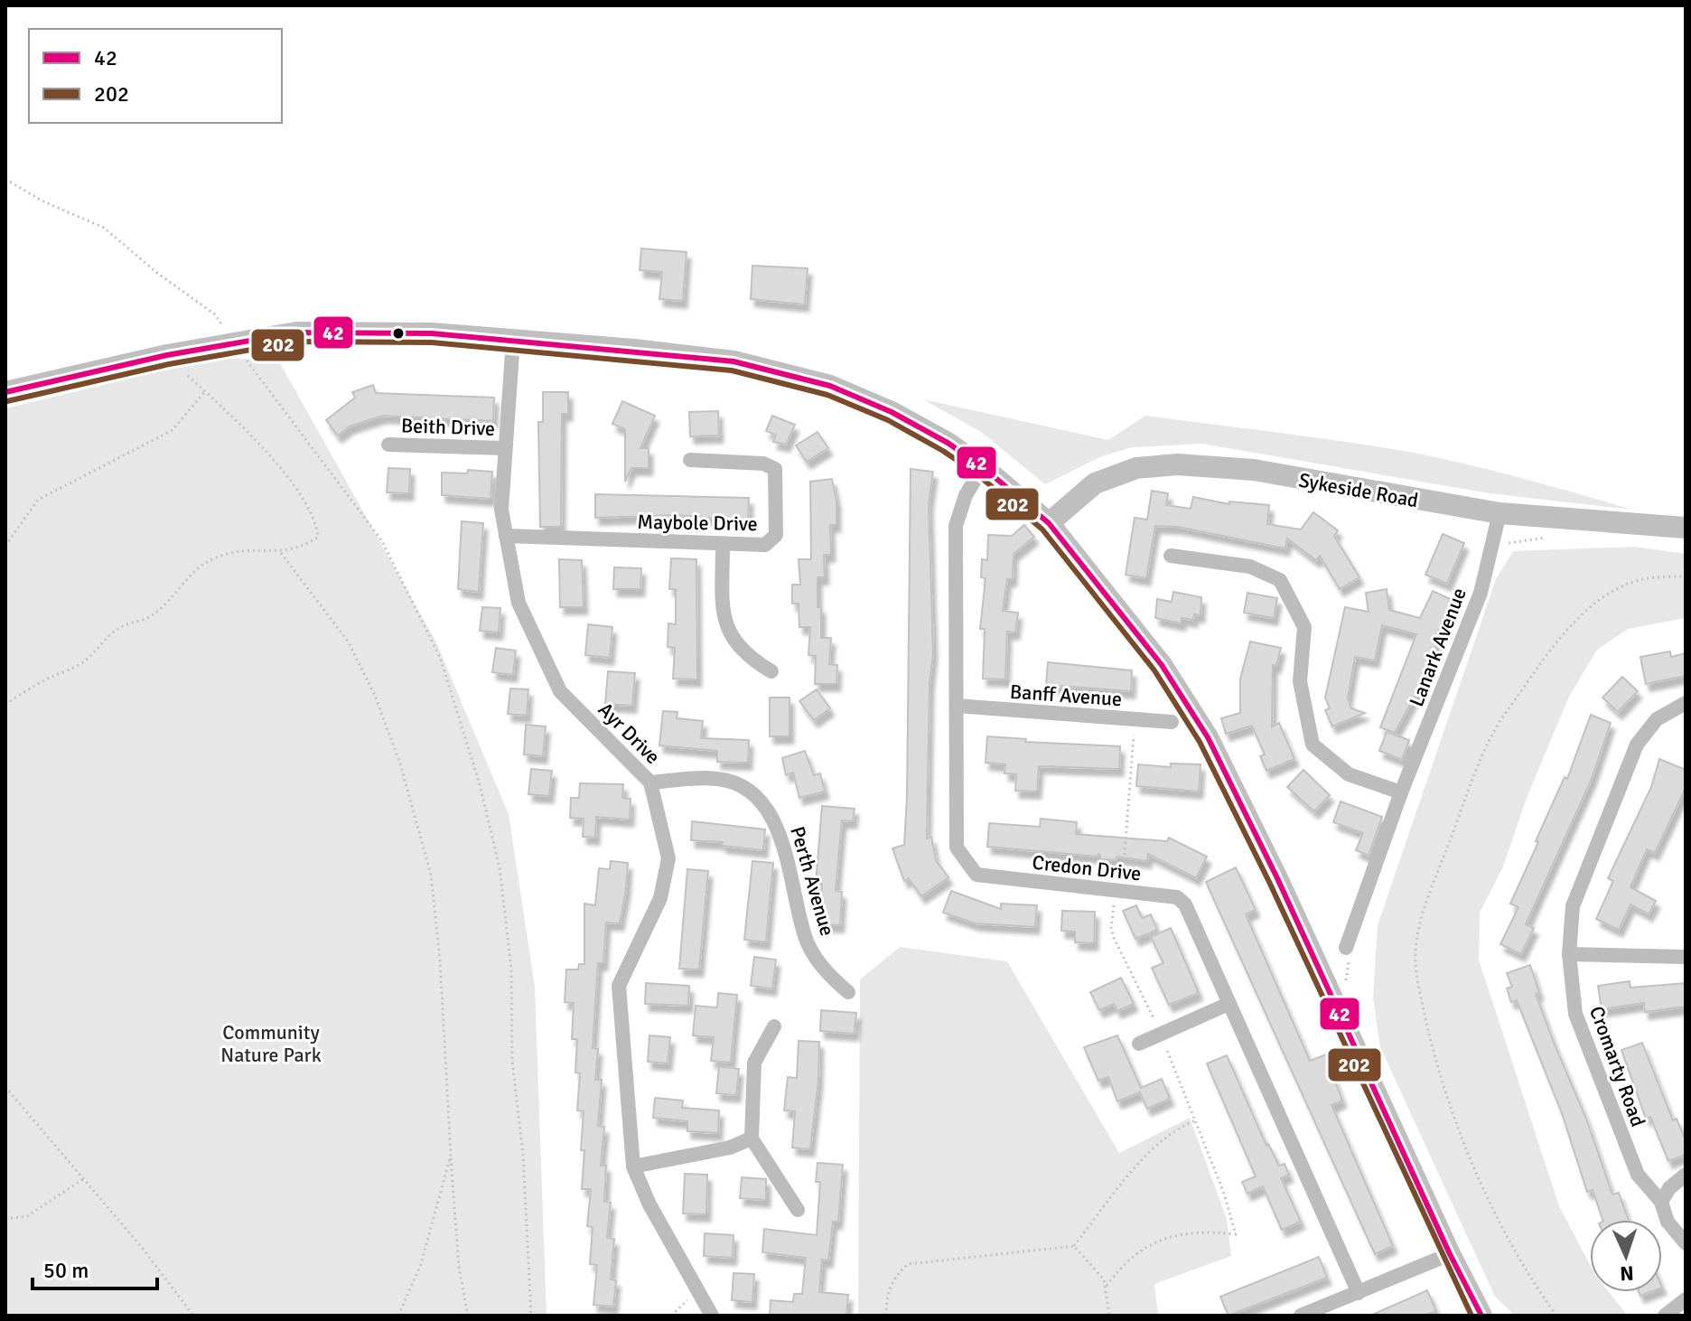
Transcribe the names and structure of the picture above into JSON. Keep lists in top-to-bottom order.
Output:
{
  "streets": {
    "main road": ["Sykeside Road"],
    "street": [
      "Beith Drive",
      "Maybole Drive",
      "Lanark Avenue",
      "Banff Avenue",
      "Ayr Drive",
      "Credon Drive",
      "Perth Avenue",
      "Cromarty Road"
    ]
  },
  "crossings": [
    ["Beith Drive", "Ayr Drive"],
    ["Sykeside Road", "Lanark Avenue"],
    ["Maybole Drive", "Ayr Drive"],
    ["Banff Avenue", "Credon Drive"],
    ["Ayr Drive", "Perth Avenue"]
  ],
  "parks": ["Community Nature Park"],
  "lines": ["transit line 42", "transit line 202"],
  "legend": ["42", "202"],
  "scale_bar": "50 m",
  "north": "bottom"
}
